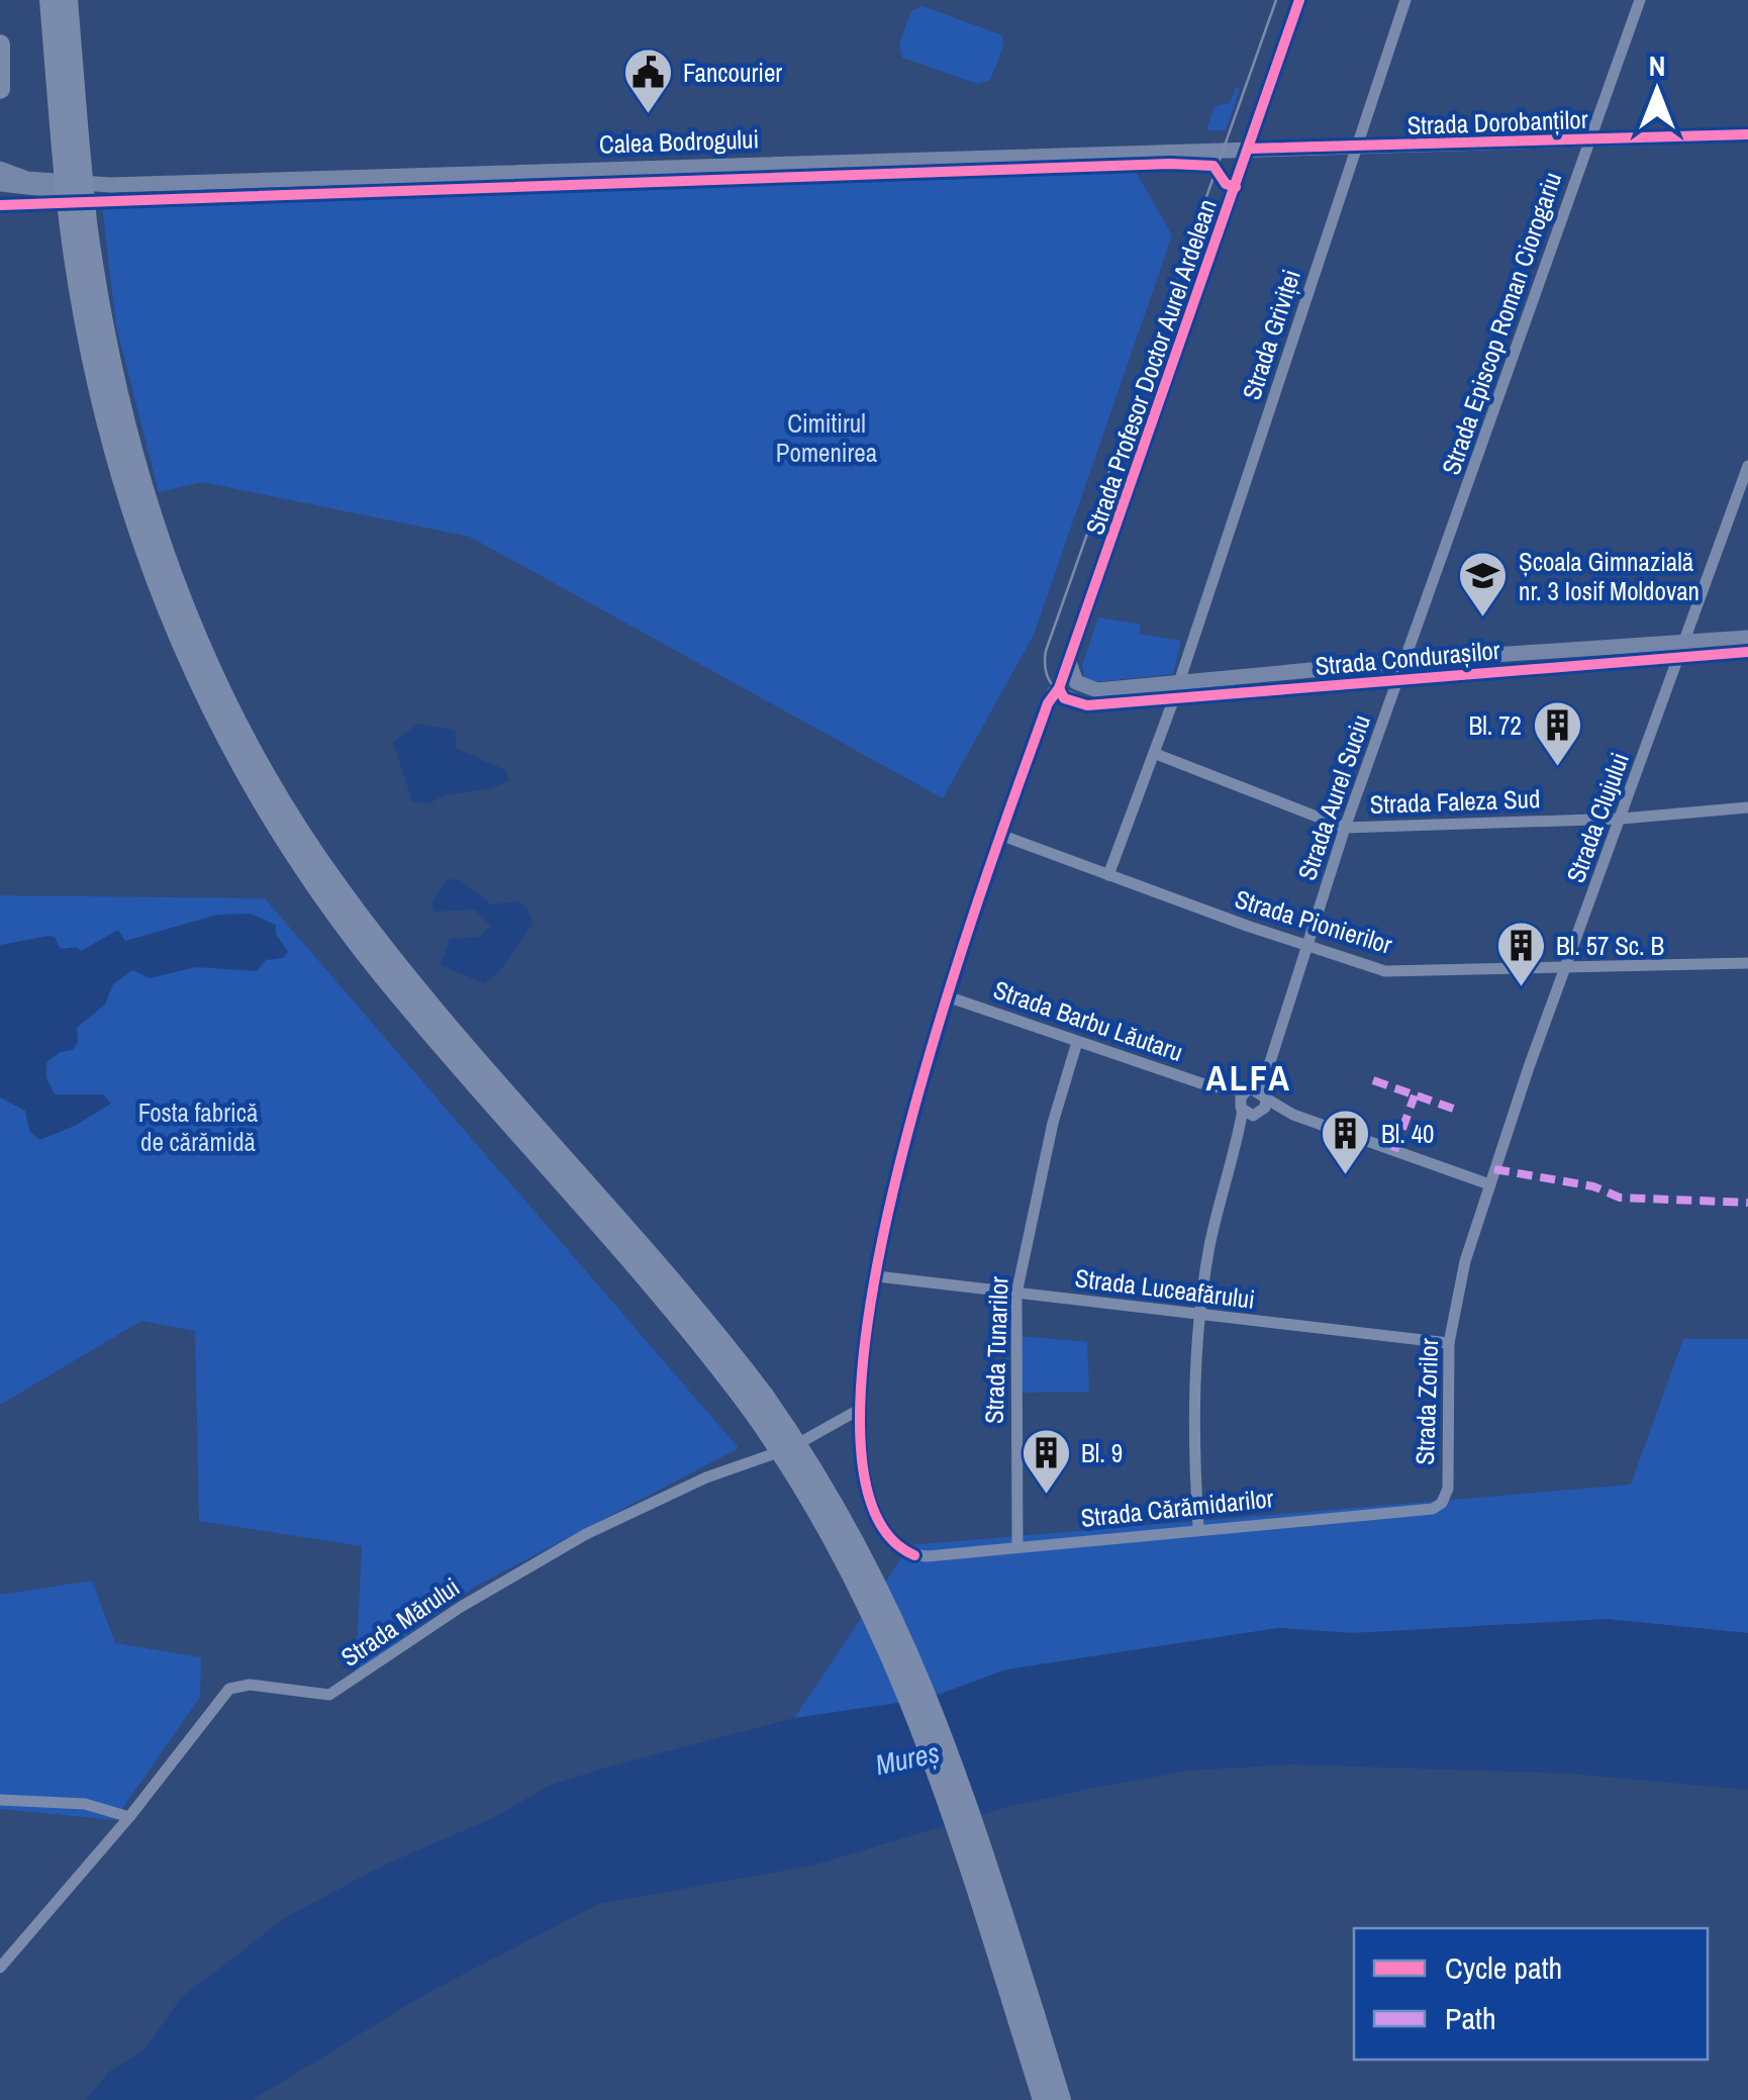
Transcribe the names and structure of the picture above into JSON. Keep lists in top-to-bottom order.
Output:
{
  "streets": {
    "main road": [
      "Strada Dorobanților",
      "Calea Bodrogului",
      "Strada Profesor Doctor Aurel Ardelean",
      "Strada Condurașilor"
    ],
    "street": [
      "Strada Episcop Roman Ciorogariu",
      "Strada Griviței",
      "Strada Aurel Suciu",
      "Strada Faleza Sud",
      "Strada Clujului",
      "Strada Pionierilor",
      "Strada Barbu Lăutaru",
      "Strada Luceafărului",
      "Strada Tunarilor",
      "Strada Zorilor",
      "Strada Cărămidarilor",
      "Strada Mărului"
    ]
  },
  "crossings": [
    ["Strada Dorobanților", "Calea Bodrogului"],
    ["Strada Dorobanților", "Strada Episcop Roman Ciorogariu"],
    ["Strada Dorobanților", "Strada Griviței"],
    ["Strada Dorobanților", "Strada Profesor Doctor Aurel Ardelean"],
    ["Calea Bodrogului", "Strada Profesor Doctor Aurel Ardelean"],
    ["Strada Episcop Roman Ciorogariu", "Strada Condurașilor"],
    ["Strada Episcop Roman Ciorogariu", "Strada Aurel Suciu"],
    ["Strada Griviței", "Strada Condurașilor"],
    ["Strada Griviței", "Strada Pionierilor"],
    ["Strada Profesor Doctor Aurel Ardelean", "Strada Condurașilor"],
    ["Strada Profesor Doctor Aurel Ardelean", "Strada Pionierilor"],
    ["Strada Profesor Doctor Aurel Ardelean", "Strada Barbu Lăutaru"],
    ["Strada Profesor Doctor Aurel Ardelean", "Strada Luceafărului"],
    ["Strada Profesor Doctor Aurel Ardelean", "Strada Cărămidarilor"],
    ["Strada Profesor Doctor Aurel Ardelean", "Strada Mărului"],
    ["Strada Condurașilor", "Strada Aurel Suciu"],
    ["Strada Condurașilor", "Strada Clujului"],
    ["Strada Aurel Suciu", "Strada Faleza Sud"],
    ["Strada Aurel Suciu", "Strada Pionierilor"],
    ["Strada Aurel Suciu", "Strada Barbu Lăutaru"],
    ["Strada Faleza Sud", "Strada Clujului"],
    ["Strada Clujului", "Strada Pionierilor"],
    ["Strada Clujului", "Strada Barbu Lăutaru"],
    ["Strada Clujului", "Strada Zorilor"],
    ["Strada Barbu Lăutaru", "Strada Tunarilor"],
    ["Strada Barbu Lăutaru", "Strada Zorilor"],
    ["Strada Luceafărului", "Strada Tunarilor"],
    ["Strada Luceafărului", "Strada Zorilor"],
    ["Strada Tunarilor", "Strada Cărămidarilor"],
    ["Strada Zorilor", "Strada Cărămidarilor"]
  ],
  "districts": ["ALFA"],
  "water": ["Mureș"],
  "parks": ["Cimitirul Pomenirea", "Fosta fabrică de cărămidă"],
  "places": {
    "public building": ["Fancourier"],
    "school or university": ["Școala Gimnazială nr. 3 Iosif Moldovan"],
    "building": [
      "Bl. 72",
      "Bl. 57 Sc. B",
      "Bl. 40",
      "Bl. 9"
    ]
  },
  "legend": ["Cycle path", "Path"],
  "north": "top"
}
